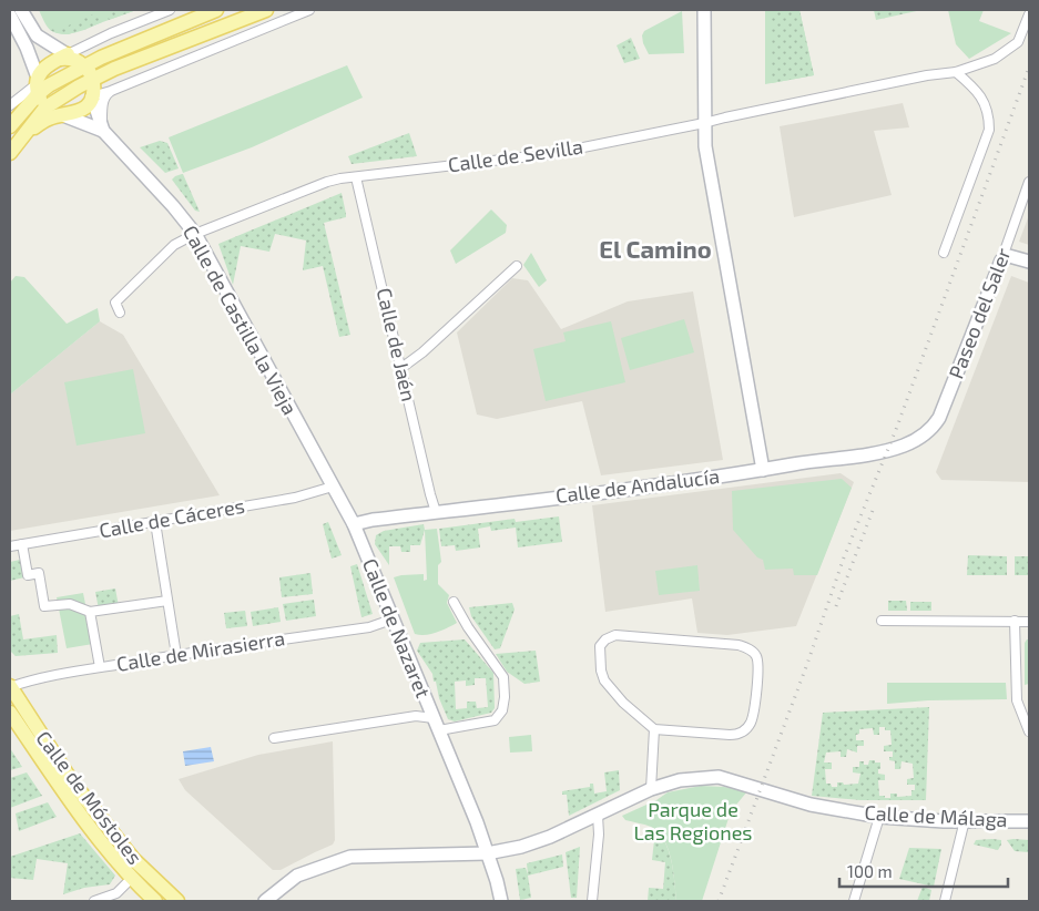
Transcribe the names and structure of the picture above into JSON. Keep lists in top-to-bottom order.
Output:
{
  "streets": {
    "main road": [
      "Paseo del Saler",
      "Calle de Castilla la Vieja",
      "Calle de Andalucía",
      "Calle de Nazaret",
      "Calle de Móstoles",
      "Calle de Málaga"
    ],
    "street": [
      "Calle de Sevilla",
      "Calle de Jaén",
      "Calle de Cáceres",
      "Calle de Mirasierra"
    ]
  },
  "crossings": [
    ["Calle de Sevilla", "Calle de Castilla la Vieja"],
    ["Calle de Sevilla", "Calle de Jaén"],
    ["Paseo del Saler", "Calle de Andalucía"],
    ["Calle de Castilla la Vieja", "Calle de Andalucía"],
    ["Calle de Castilla la Vieja", "Calle de Cáceres"],
    ["Calle de Castilla la Vieja", "Calle de Nazaret"],
    ["Calle de Jaén", "Calle de Andalucía"],
    ["Calle de Andalucía", "Calle de Nazaret"],
    ["Calle de Nazaret", "Calle de Mirasierra"],
    ["Calle de Nazaret", "Calle de Málaga"],
    ["Calle de Mirasierra", "Calle de Móstoles"]
  ],
  "districts": ["El Camino"],
  "parks": ["Parque de Las Regiones"],
  "scale_bar": "100 m"
}
